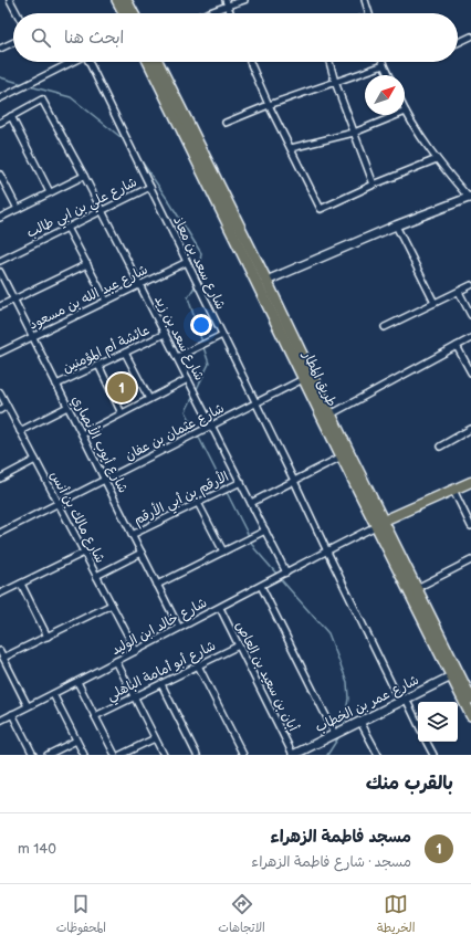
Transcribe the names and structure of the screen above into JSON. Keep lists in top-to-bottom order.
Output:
{
  "streets": {
    "highway": ["طريق المطار"],
    "main road": ["شارع عمر بن الخطاب"],
    "street": [
      "شارع علي بن ابي طالب",
      "شارع سعد بن معاذ",
      "شارع عبد الله بن مسعود",
      "شارع سعد بن زيد",
      "عائشة أم المؤمنين",
      "شارع عثمان بن عفان",
      "شارع أيوب الأنصاري",
      "الأرقم بن أبي الأرقم",
      "شارع مالك بن أنس",
      "شارع خالد ابن الوليد",
      "شارع أبو أمامة الباهلي",
      "أبان بن سعيد بن العاص"
    ]
  },
  "crossings": [
    ["شارع علي بن ابي طالب", "شارع سعد بن معاذ"],
    ["شارع علي بن ابي طالب", "شارع سعد بن زيد"],
    ["شارع سعد بن معاذ", "شارع عبد الله بن مسعود"],
    ["شارع سعد بن معاذ", "شارع عثمان بن عفان"],
    ["شارع سعد بن معاذ", "شارع خالد ابن الوليد"],
    ["شارع سعد بن معاذ", "شارع عمر بن الخطاب"],
    ["شارع عبد الله بن مسعود", "شارع سعد بن زيد"],
    ["شارع عبد الله بن مسعود", "شارع أيوب الأنصاري"],
    ["شارع سعد بن زيد", "عائشة أم المؤمنين"],
    ["شارع سعد بن زيد", "شارع عثمان بن عفان"],
    ["شارع سعد بن زيد", "الأرقم بن أبي الأرقم"],
    ["شارع سعد بن زيد", "شارع خالد ابن الوليد"],
    ["عائشة أم المؤمنين", "شارع أيوب الأنصاري"],
    ["طريق المطار", "شارع عثمان بن عفان"],
    ["طريق المطار", "شارع خالد ابن الوليد"],
    ["طريق المطار", "شارع عمر بن الخطاب"],
    ["شارع عثمان بن عفان", "شارع أيوب الأنصاري"],
    ["شارع عثمان بن عفان", "شارع مالك بن أنس"],
    ["شارع أيوب الأنصاري", "الأرقم بن أبي الأرقم"],
    ["شارع أيوب الأنصاري", "شارع خالد ابن الوليد"],
    ["شارع مالك بن أنس", "شارع خالد ابن الوليد"],
    ["شارع خالد ابن الوليد", "أبان بن سعيد بن العاص"],
    ["شارع أبو أمامة الباهلي", "أبان بن سعيد بن العاص"],
    ["أبان بن سعيد بن العاص", "شارع عمر بن الخطاب"]
  ],
  "north": "top right",
  "page": {
    "search": "ابحث هنا",
    "pins": "1",
    "heading": "بالقرب منك",
    "list": [
      {
        "mark": "1",
        "name": "مسجد فاطمة الزهراء",
        "note": "مسجد · شارع فاطمة الزهراء",
        "value": "140 m"
      }
    ],
    "nav": ["الخريطة", "الاتجاهات", "المحفوظات"]
  }
}
